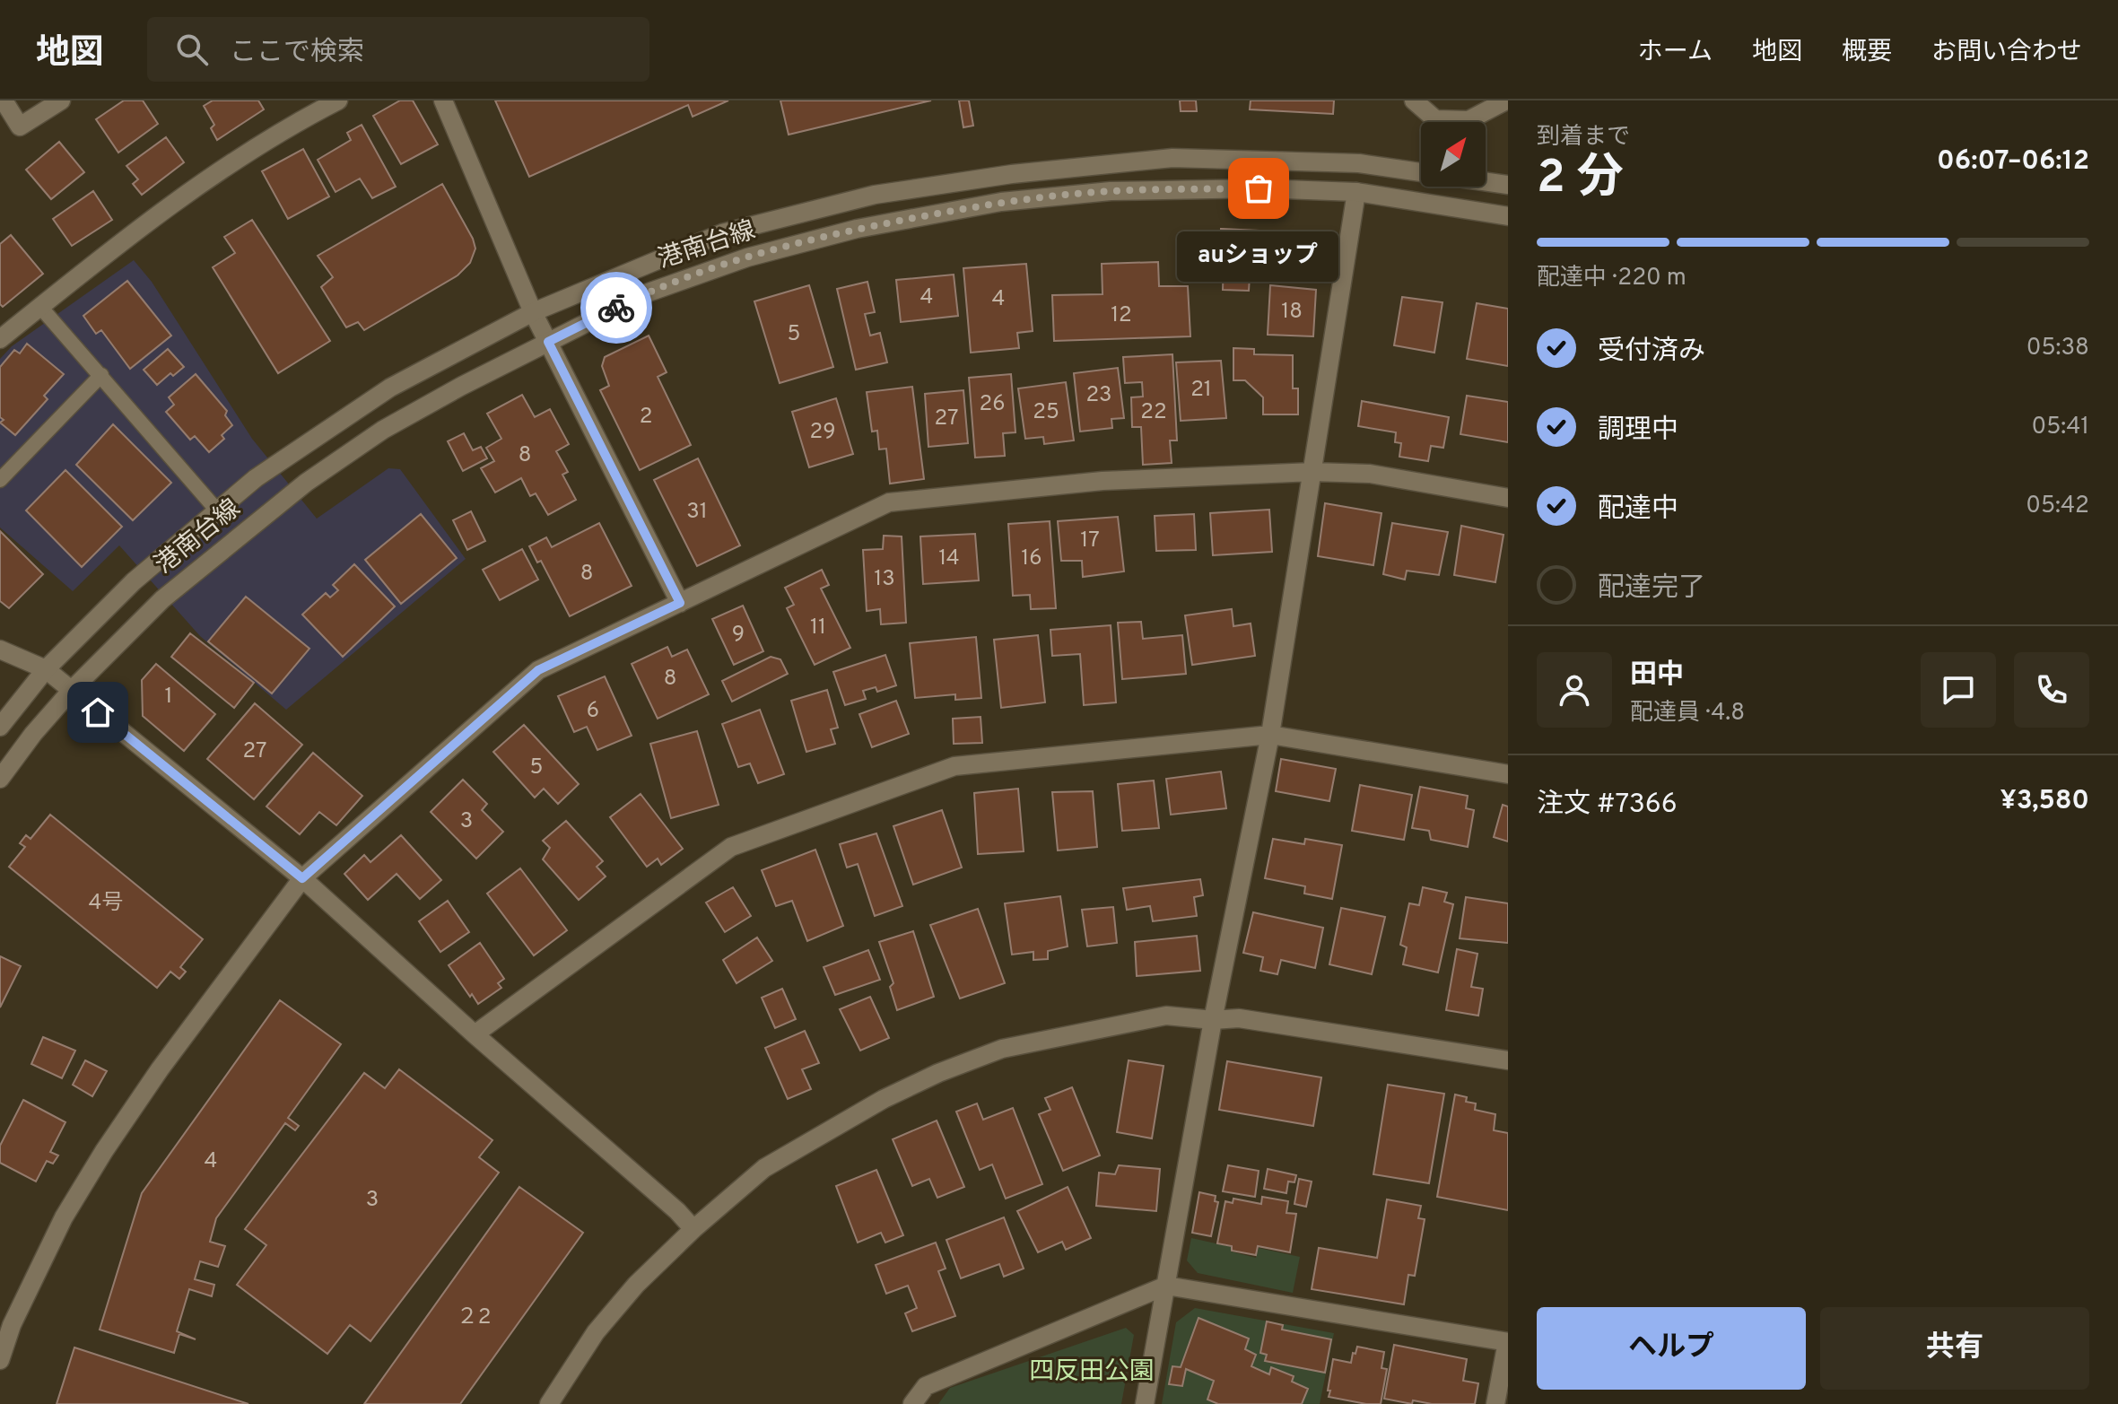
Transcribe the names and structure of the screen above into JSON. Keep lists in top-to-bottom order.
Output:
{
  "streets": {
    "street": ["港南台線"]
  },
  "parks": ["四反田公園"],
  "places": ["auショップ"],
  "house_numbers": [
    "4",
    "4",
    "18",
    "12",
    "5",
    "21",
    "23",
    "26",
    "25",
    "22",
    "2",
    "27",
    "29",
    "8",
    "31",
    "17",
    "14",
    "16",
    "8",
    "13",
    "11",
    "9",
    "8",
    "1",
    "6",
    "27",
    "5",
    "3",
    "4号",
    "4",
    "3",
    "２2"
  ],
  "north": "top right",
  "page": {
    "header": "地図",
    "search": "ここで検索",
    "nav": [
      "ホーム",
      "地図",
      "概要",
      "お問い合わせ"
    ],
    "heading": ["2 分", "到着まで", "06:07–06:12"],
    "panel": [
      "田中",
      "配達員 · 4.8",
      "注文 #7366",
      "¥3,580"
    ],
    "bar": "配達中 · 220 m",
    "bubble": "auショップ",
    "list": [
      ["受付済み", "05:38"],
      ["調理中", "05:41"],
      ["配達中", "05:42"],
      "配達完了"
    ],
    "buttons": ["ヘルプ", "共有"]
  }
}
